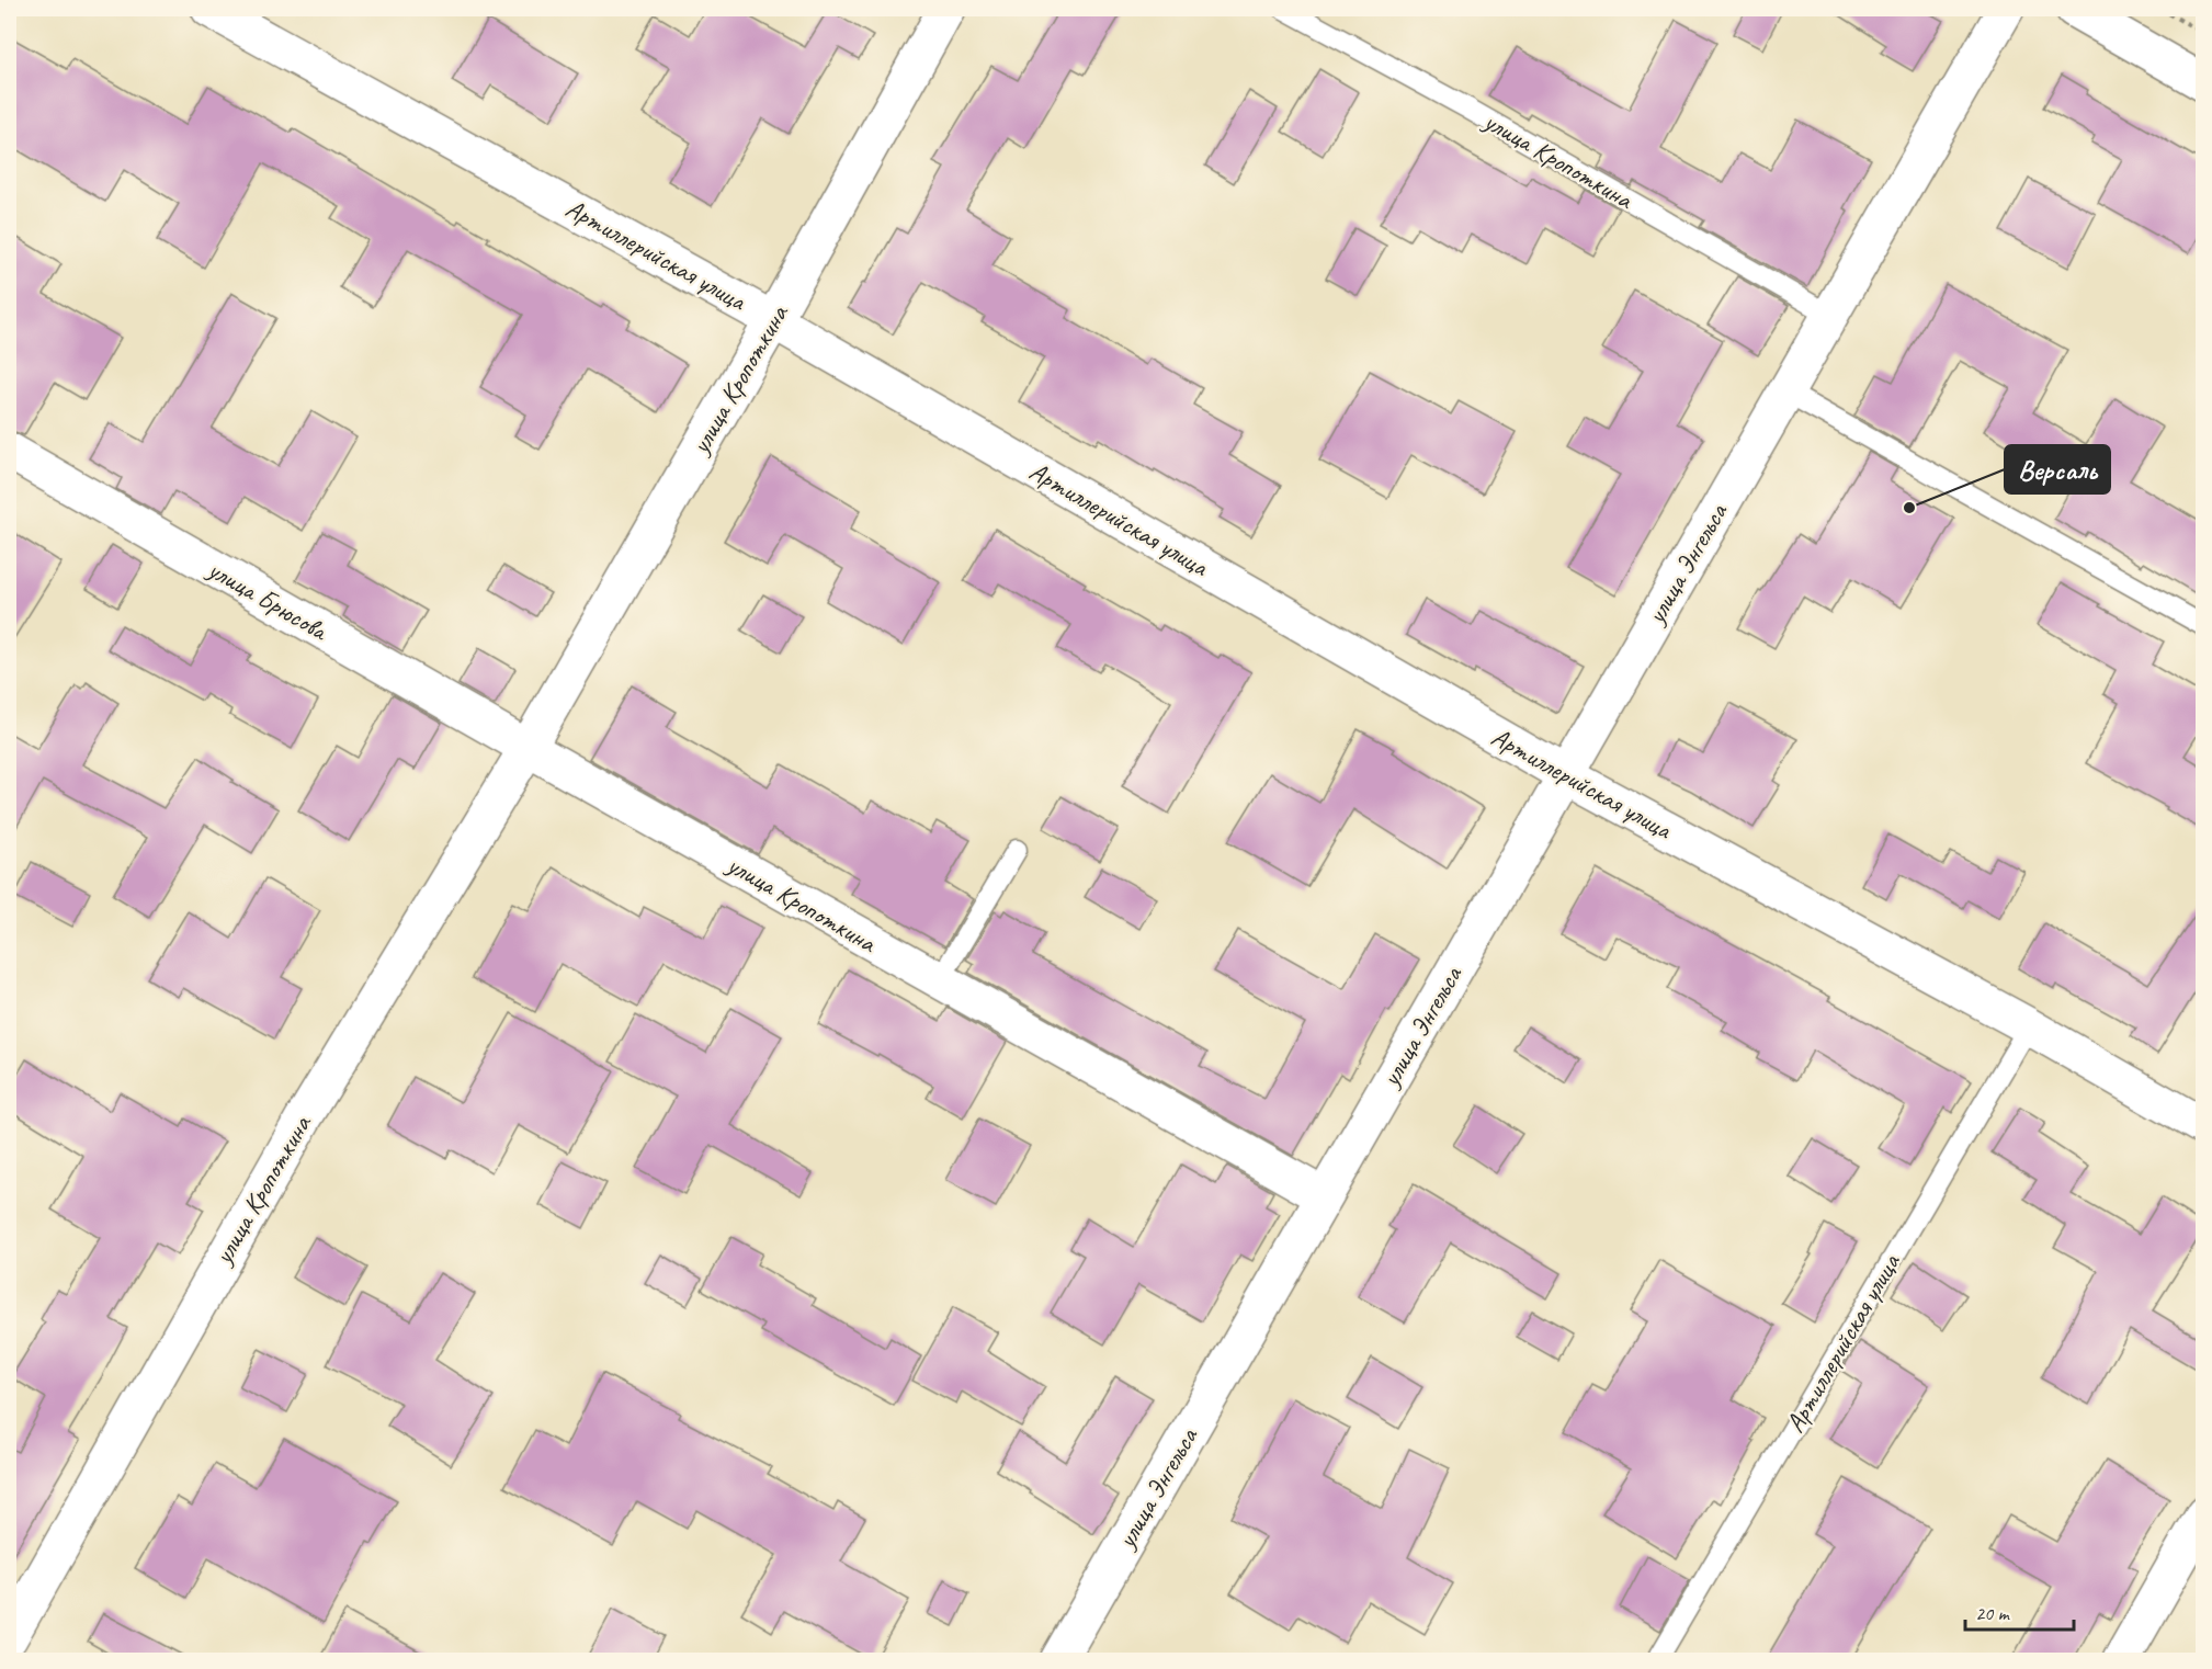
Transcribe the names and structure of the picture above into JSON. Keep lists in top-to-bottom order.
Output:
{
  "streets": {
    "street": [
      "улица Кропоткина",
      "Артиллерийская улица",
      "улица Энгельса",
      "улица Брюсова"
    ]
  },
  "crossings": [
    ["улица Кропоткина", "Артиллерийская улица"],
    ["улица Кропоткина", "улица Энгельса"],
    ["улица Кропоткина", "улица Брюсова"],
    ["Артиллерийская улица", "улица Энгельса"]
  ],
  "places": ["Версаль"],
  "scale_bar": "20 m"
}
